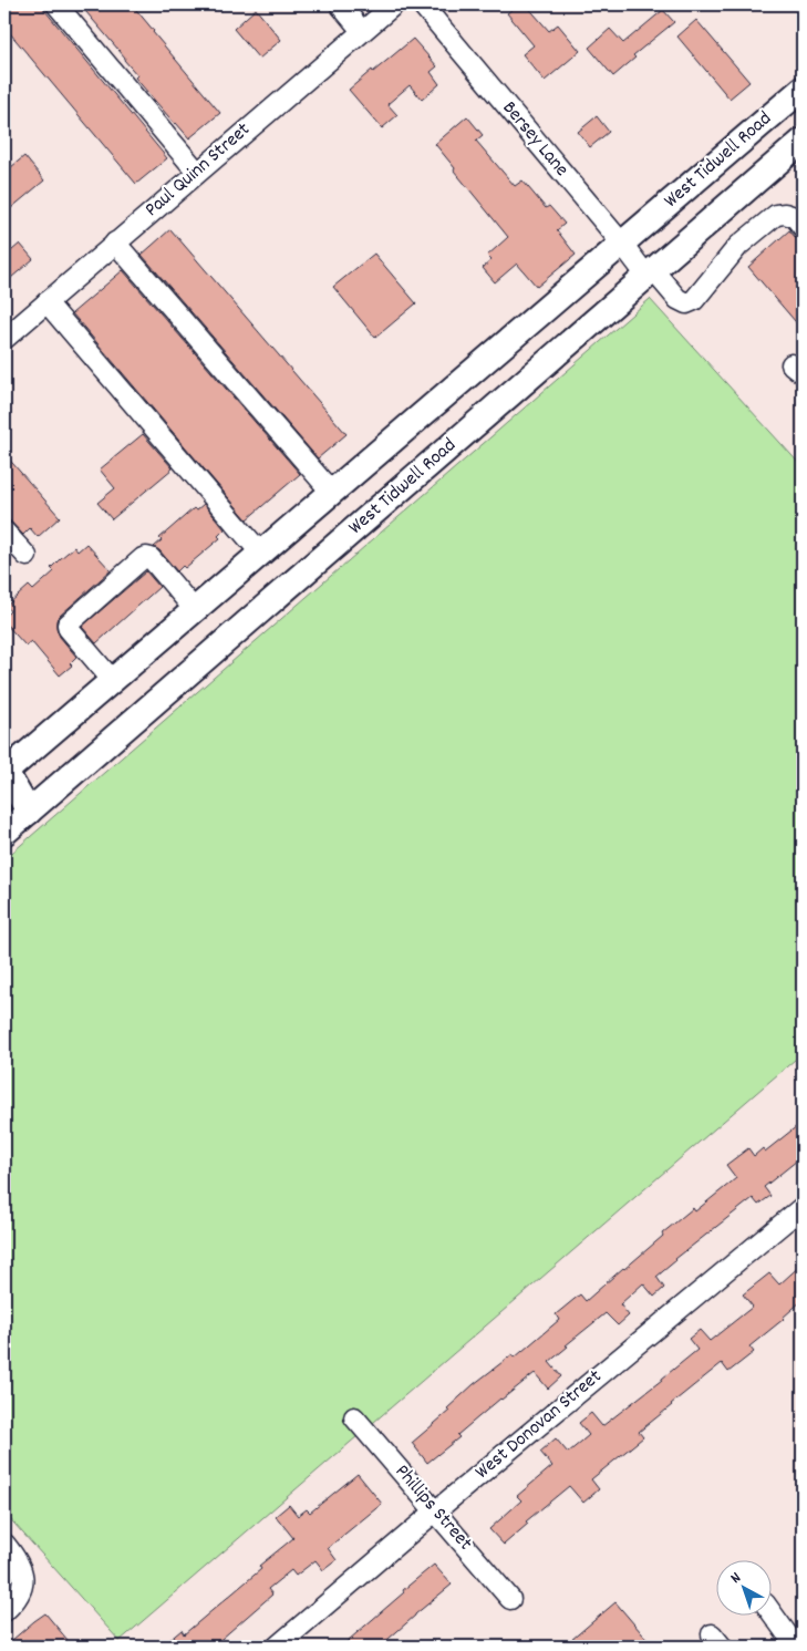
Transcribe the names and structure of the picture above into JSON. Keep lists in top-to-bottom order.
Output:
{
  "streets": {
    "main road": ["West Tidwell Road"],
    "street": [
      "Bersey Lane",
      "Paul Quinn Street",
      "West Donovan Street",
      "Phillips Street"
    ]
  },
  "crossings": [
    ["Bersey Lane", "West Tidwell Road"],
    ["West Donovan Street", "Phillips Street"]
  ],
  "north": "top left"
}
